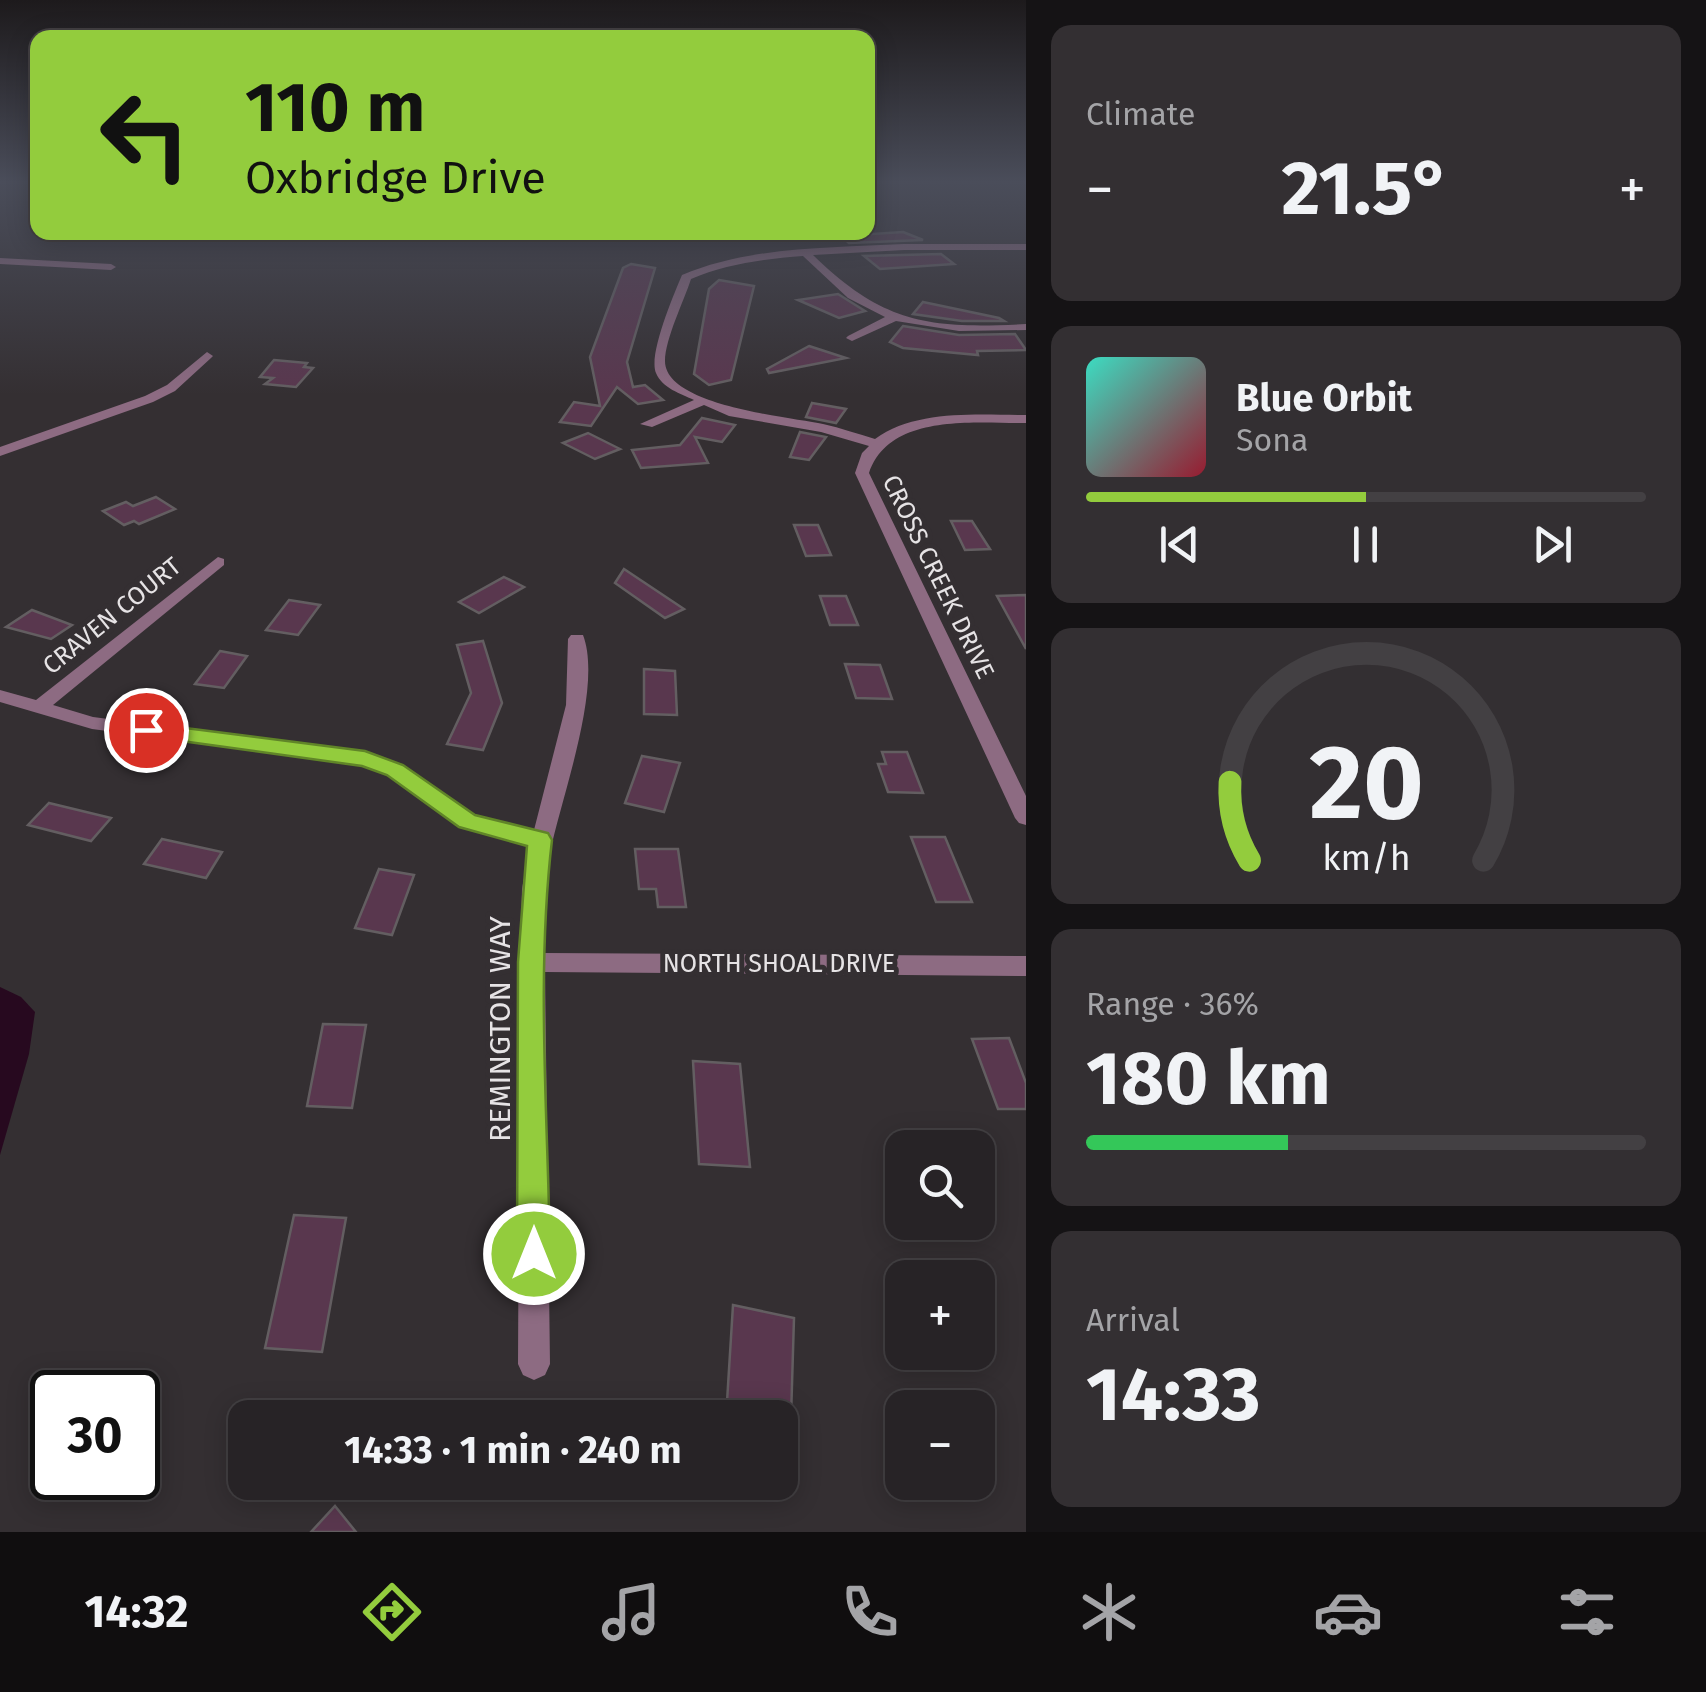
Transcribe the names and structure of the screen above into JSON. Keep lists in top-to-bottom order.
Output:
{
  "streets": {
    "street": [
      "CROSS CREEK DRIVE",
      "CRAVEN COURT",
      "NORTH SHOAL DRIVE",
      "REMINGTON WAY"
    ]
  },
  "crossings": [
    ["NORTH SHOAL DRIVE", "REMINGTON WAY"]
  ],
  "page": {
    "tile": [
      "Climate",
      ["Range · 36%", "180 km"],
      ["Arrival", "14:33"]
    ],
    "turn": ["110 m", "Oxbridge Drive"],
    "heat": ["−", "21.5°", "+"],
    "song": ["Blue Orbit", "Sona"],
    "map_buttons": ["+", "−"],
    "limit": "30",
    "trip": "14:33 · 1 min · 240 m",
    "tabs": "14:32",
    "gauge": ["20", "km/h"]
  }
}
